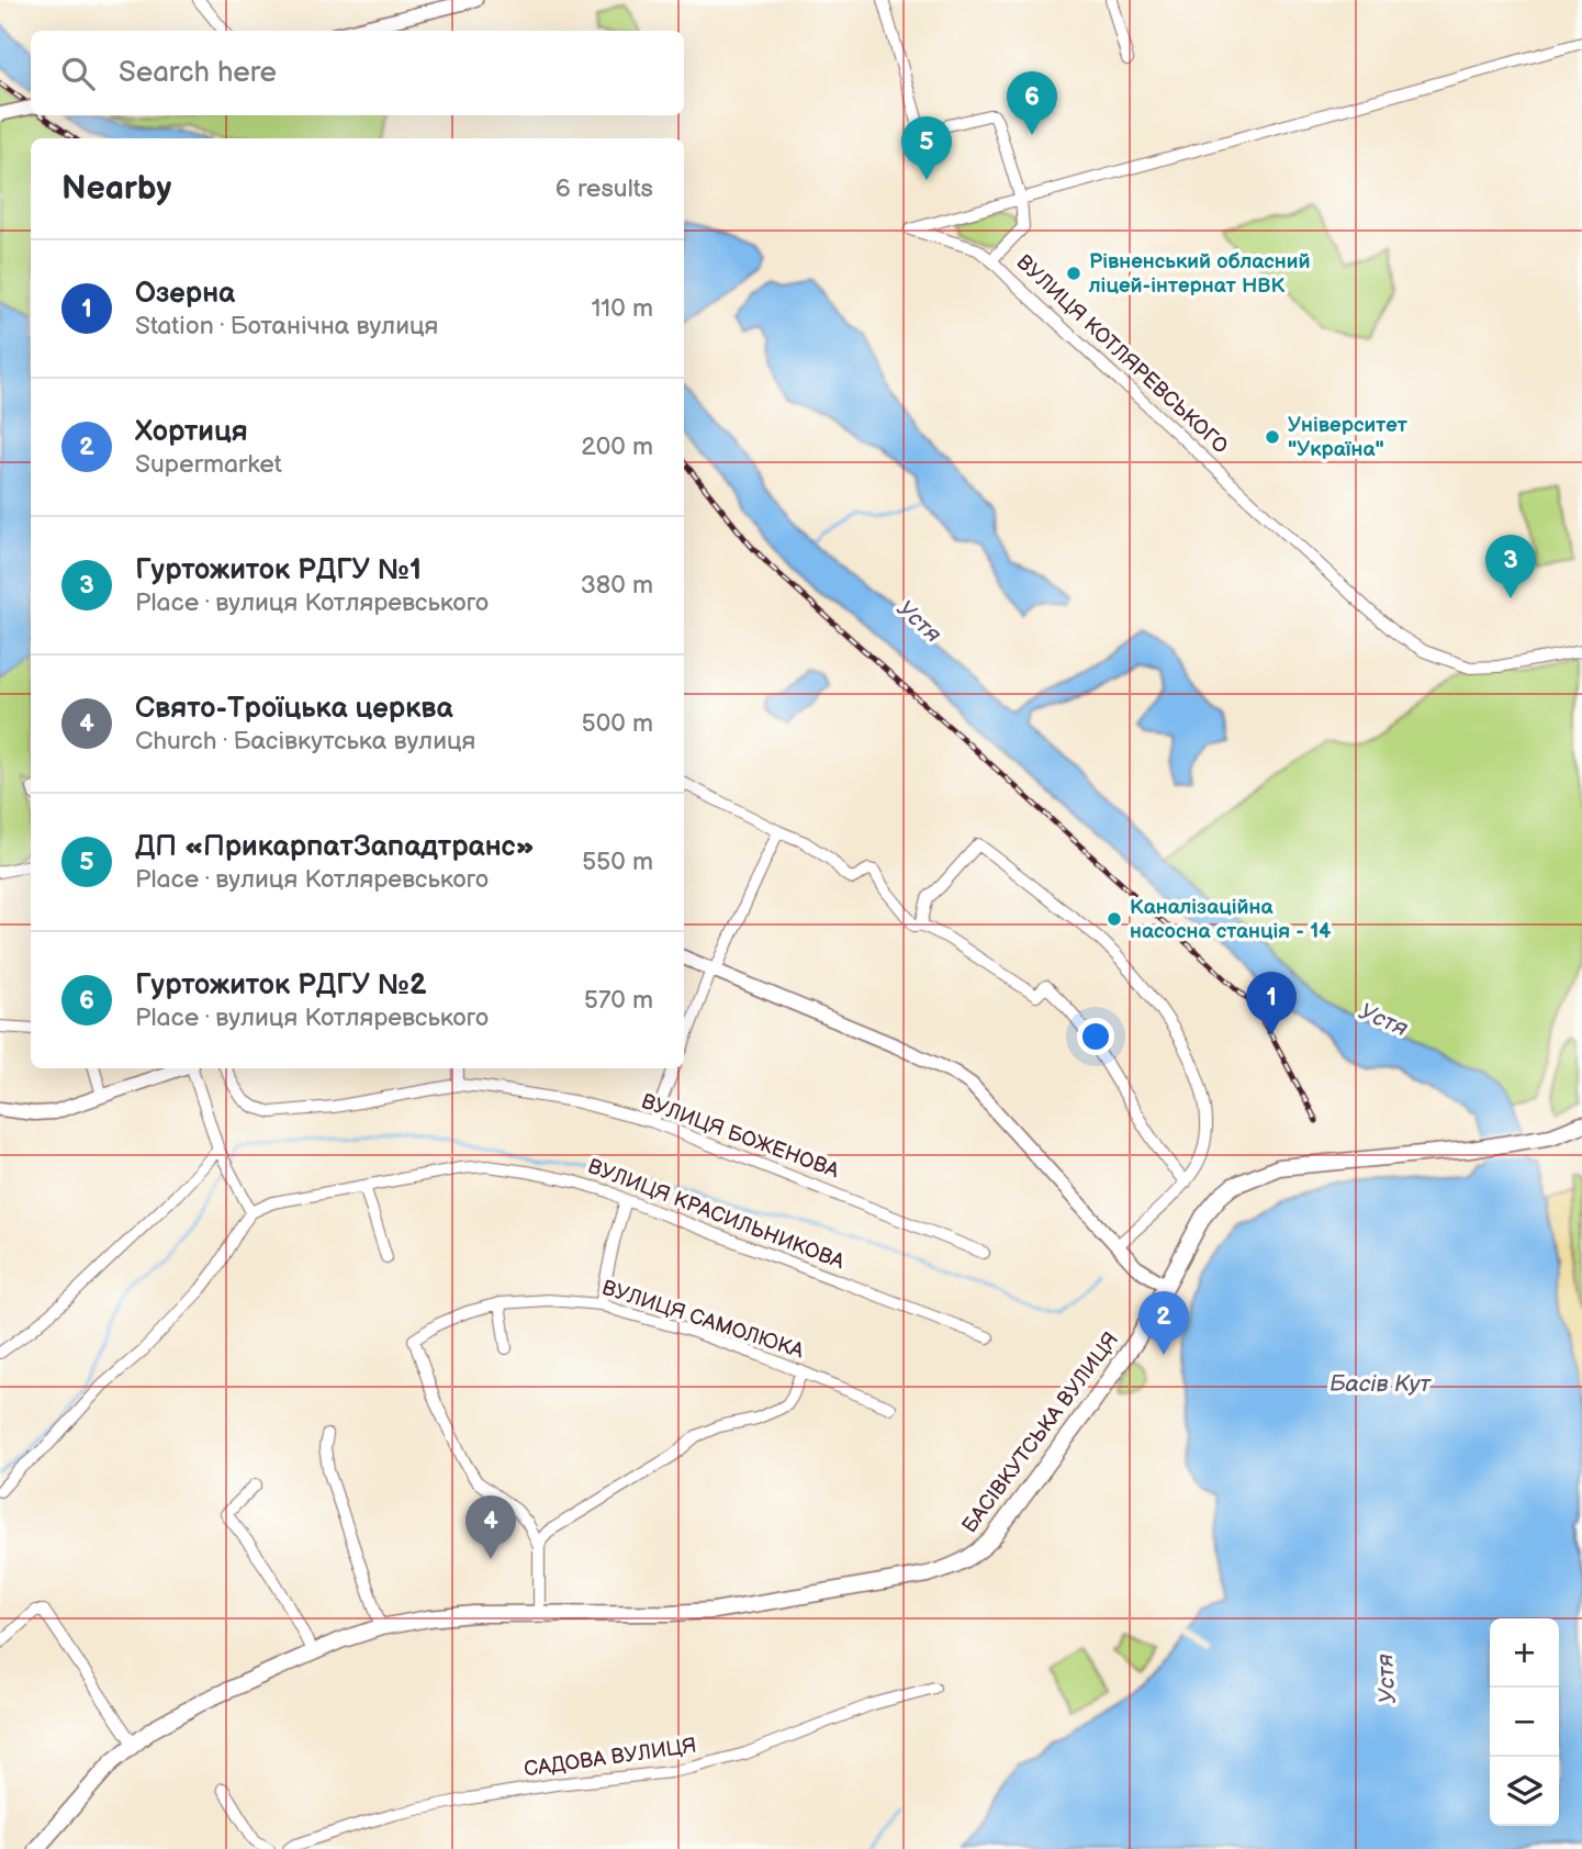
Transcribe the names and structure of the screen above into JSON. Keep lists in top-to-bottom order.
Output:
{
  "streets": {
    "main road": ["БАСІВКУТСЬКА ВУЛИЦЯ"],
    "street": [
      "ВУЛИЦЯ КОТЛЯРЕВСЬКОГО",
      "ВУЛИЦЯ БОЖЕНОВА",
      "ВУЛИЦЯ КРАСИЛЬНИКОВА",
      "ВУЛИЦЯ САМОЛЮКА",
      "САДОВА ВУЛИЦЯ"
    ]
  },
  "water": ["Устя", "Басів Кут"],
  "places": ["Рівненський обласний ліцей-інтернат НВК", "Університет \"Україна\"", "Каналізаційна насосна станція - 14"],
  "page": {
    "search": "Search here",
    "pins": [
      "6",
      "5",
      "3",
      "1",
      "2",
      "4"
    ],
    "heading": ["Nearby", "6 results"],
    "list": [
      {
        "mark": "1",
        "name": "Озерна",
        "note": "Station · Ботанічна вулиця",
        "value": "110 m"
      },
      {
        "mark": "2",
        "name": "Хортиця",
        "note": "Supermarket",
        "value": "200 m"
      },
      {
        "mark": "3",
        "name": "Гуртожиток РДГУ №1",
        "note": "Place · вулиця Котляревського",
        "value": "380 m"
      },
      {
        "mark": "4",
        "name": "Свято-Троїцька церква",
        "note": "Church · Басівкутська вулиця",
        "value": "500 m"
      },
      {
        "mark": "5",
        "name": "ДП «ПрикарпатЗападтранс»",
        "note": "Place · вулиця Котляревського",
        "value": "550 m"
      },
      {
        "mark": "6",
        "name": "Гуртожиток РДГУ №2",
        "note": "Place · вулиця Котляревського",
        "value": "570 m"
      }
    ],
    "map_buttons": ["+", "−"]
  }
}
